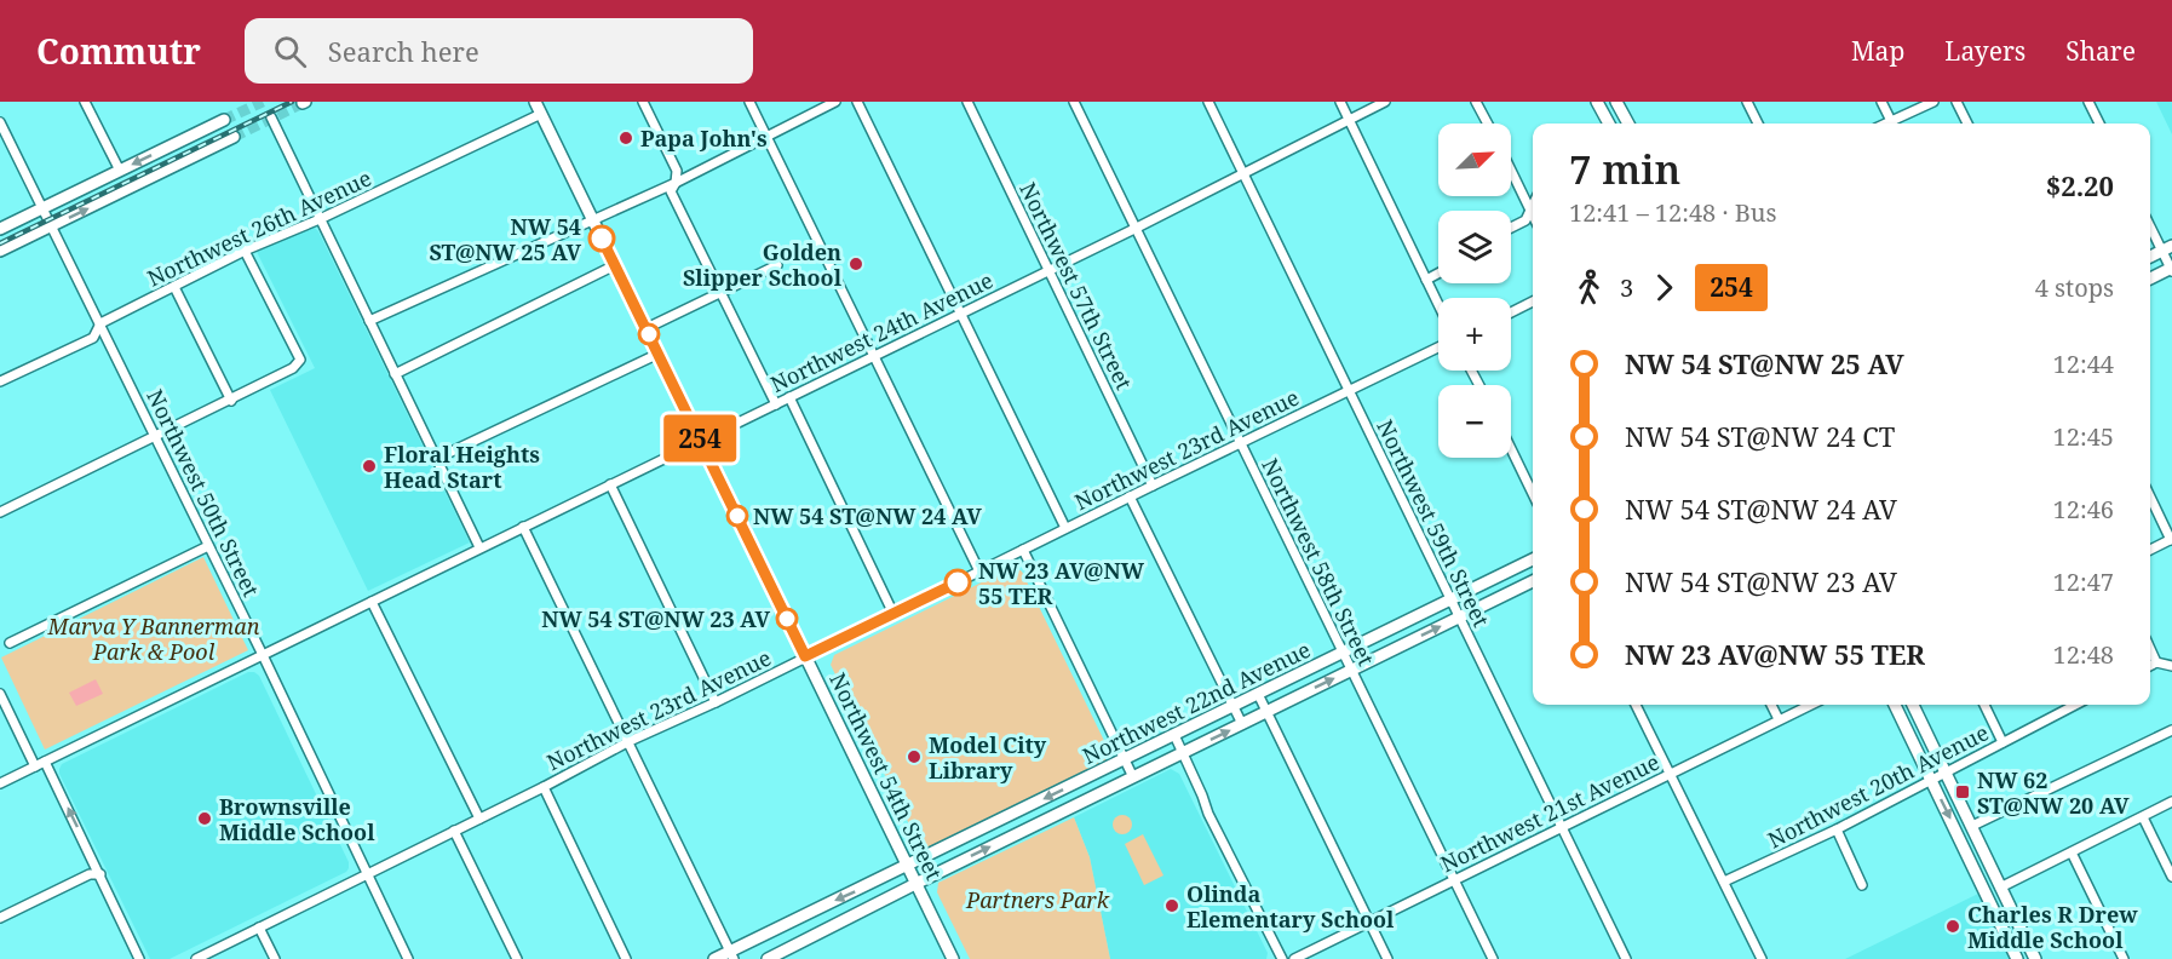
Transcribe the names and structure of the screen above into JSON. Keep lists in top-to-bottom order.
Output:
{
  "streets": {
    "main road": ["Northwest 22nd Avenue", "Northwest 54th Street"],
    "street": [
      "Northwest 26th Avenue",
      "Northwest 57th Street",
      "Northwest 24th Avenue",
      "Northwest 23rd Avenue",
      "Northwest 50th Street",
      "Northwest 59th Street",
      "Northwest 58th Street",
      "Northwest 20th Avenue",
      "Northwest 21st Avenue"
    ]
  },
  "crossings": [
    ["Northwest 26th Avenue", "Northwest 50th Street"],
    ["Northwest 26th Avenue", "Northwest 54th Street"],
    ["Northwest 57th Street", "Northwest 24th Avenue"],
    ["Northwest 57th Street", "Northwest 23rd Avenue"],
    ["Northwest 24th Avenue", "Northwest 50th Street"],
    ["Northwest 24th Avenue", "Northwest 59th Street"],
    ["Northwest 24th Avenue", "Northwest 58th Street"],
    ["Northwest 24th Avenue", "Northwest 54th Street"],
    ["Northwest 23rd Avenue", "Northwest 50th Street"],
    ["Northwest 23rd Avenue", "Northwest 59th Street"],
    ["Northwest 23rd Avenue", "Northwest 58th Street"],
    ["Northwest 23rd Avenue", "Northwest 54th Street"],
    ["Northwest 59th Street", "Northwest 22nd Avenue"],
    ["Northwest 59th Street", "Northwest 21st Avenue"],
    ["Northwest 58th Street", "Northwest 22nd Avenue"],
    ["Northwest 58th Street", "Northwest 21st Avenue"],
    ["Northwest 22nd Avenue", "Northwest 54th Street"]
  ],
  "parks": ["Marva Y Bannerman Park & Pool", "Partners Park"],
  "places": {
    "other": [
      "Papa John's",
      "NW 54 ST@NW 25 AV",
      "Golden Slipper School",
      "Floral Heights Head Start",
      "NW 54 ST@NW 24 AV",
      "NW 23 AV@NW 55 TER",
      "NW 54 ST@NW 23 AV",
      "Model City Library",
      "Brownsville Middle School",
      "Olinda Elementary School",
      "Charles R Drew Middle School"
    ],
    "transit": ["NW 62 ST@NW 20 AV"]
  },
  "lines": ["bus line 254"],
  "north": "top right",
  "page": {
    "header": "Commutr",
    "search": "Search here",
    "nav": ["Map", "Layers", "Share"],
    "on_map": "254",
    "map_buttons": ["+", "−"],
    "heading": ["7 min", "12:41 – 12:48 · Bus", "$2.20"],
    "legs": ["3", "254", "4 stops"],
    "list": [
      {
        "name": "NW 54 ST@NW 25 AV",
        "value": "12:44"
      },
      {
        "name": "NW 54 ST@NW 24 CT",
        "value": "12:45"
      },
      {
        "name": "NW 54 ST@NW 24 AV",
        "value": "12:46"
      },
      {
        "name": "NW 54 ST@NW 23 AV",
        "value": "12:47"
      },
      {
        "name": "NW 23 AV@NW 55 TER",
        "value": "12:48"
      }
    ]
  }
}
